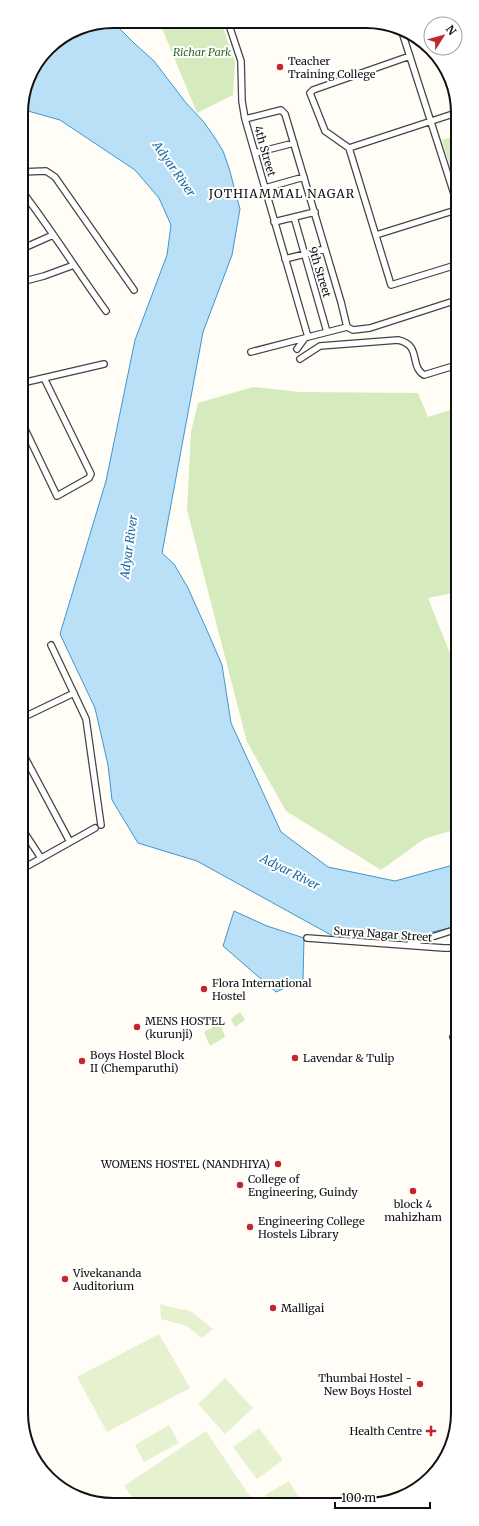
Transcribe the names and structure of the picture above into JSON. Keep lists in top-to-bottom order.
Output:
{
  "streets": {
    "street": ["4th Street", "9th Street", "Surya Nagar Street"]
  },
  "districts": ["JOTHIAMMAL NAGAR"],
  "water": ["Adyar River"],
  "parks": ["Richar Park"],
  "places": {
    "other": [
      "Teacher Training College",
      "Flora International Hostel",
      "MENS HOSTEL (kurunji)",
      "Lavendar & Tulip",
      "Boys Hostel Block II (Chemparuthi)",
      "WOMENS HOSTEL (NANDHIYA)",
      "College of Engineering, Guindy",
      "block 4 mahizham",
      "Engineering College Hostels Library",
      "Vivekananda Auditorium",
      "Malligai",
      "Thumbai Hostel - New Boys Hostel"
    ],
    "health": ["Health Centre"]
  },
  "scale_bar": "100 m",
  "north": "top right"
}
